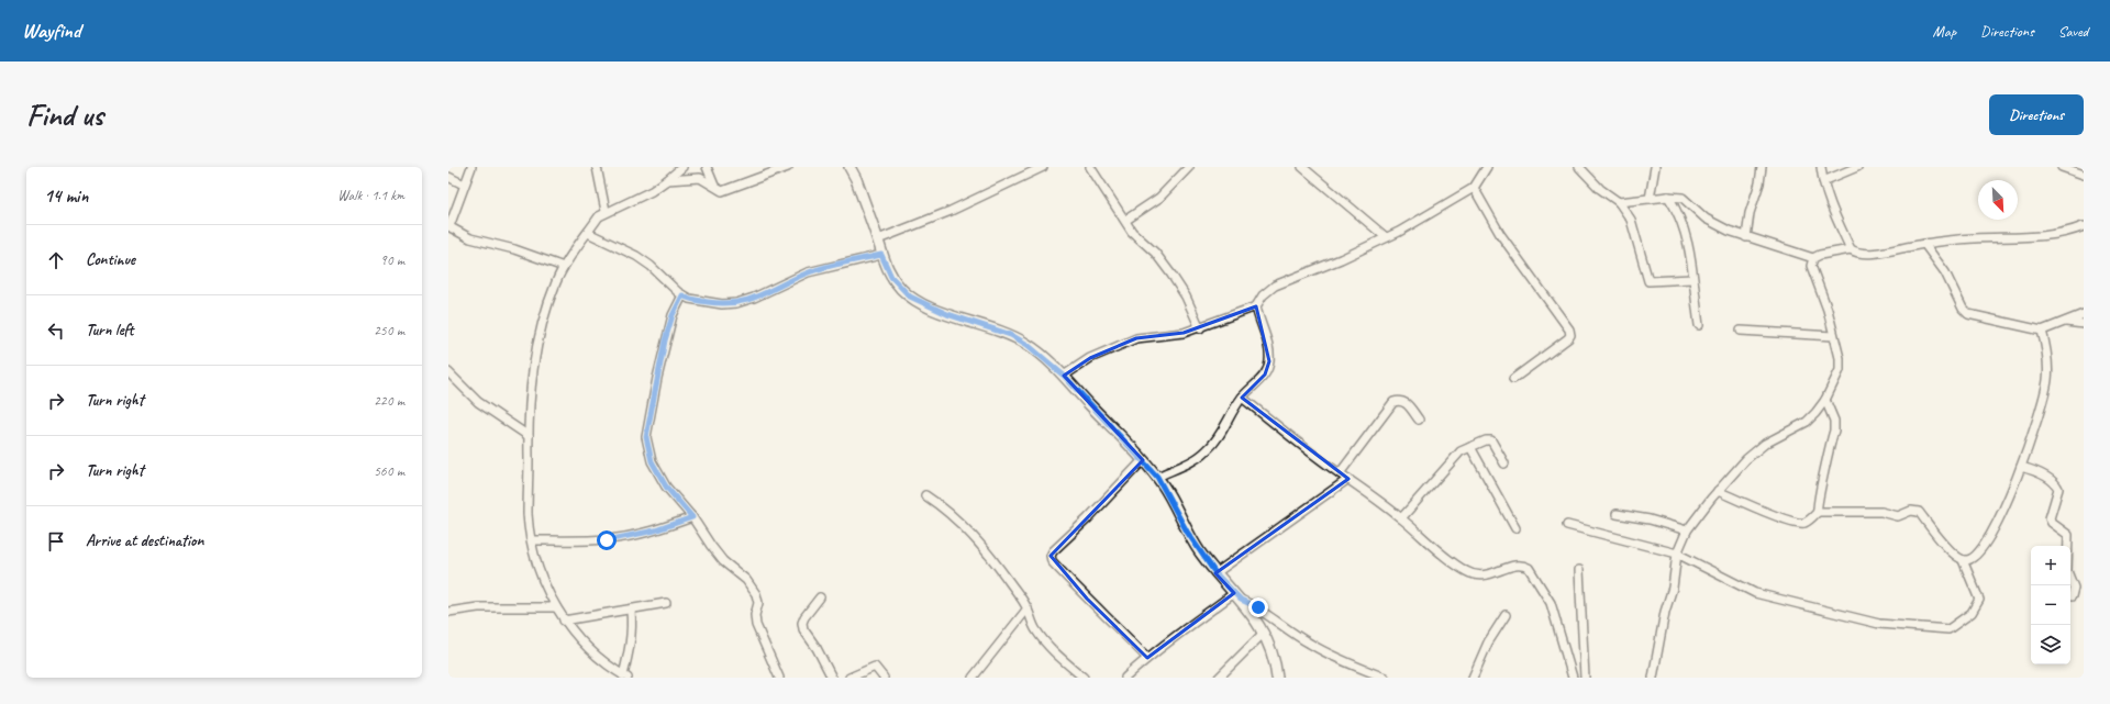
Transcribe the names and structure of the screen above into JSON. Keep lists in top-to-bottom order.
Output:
{
  "north": "bottom right",
  "page": {
    "header": "Wayfind",
    "nav": ["Map", "Directions", "Saved"],
    "buttons": "Directions",
    "title": "Find us",
    "heading": ["14 min", "Walk · 1.1 km"],
    "list": [
      ["Continue", "90 m"],
      ["Turn left", "250 m"],
      ["Turn right", "220 m"],
      ["Turn right", "560 m"],
      "Arrive at destination"
    ],
    "map_buttons": ["+", "−"]
  }
}
